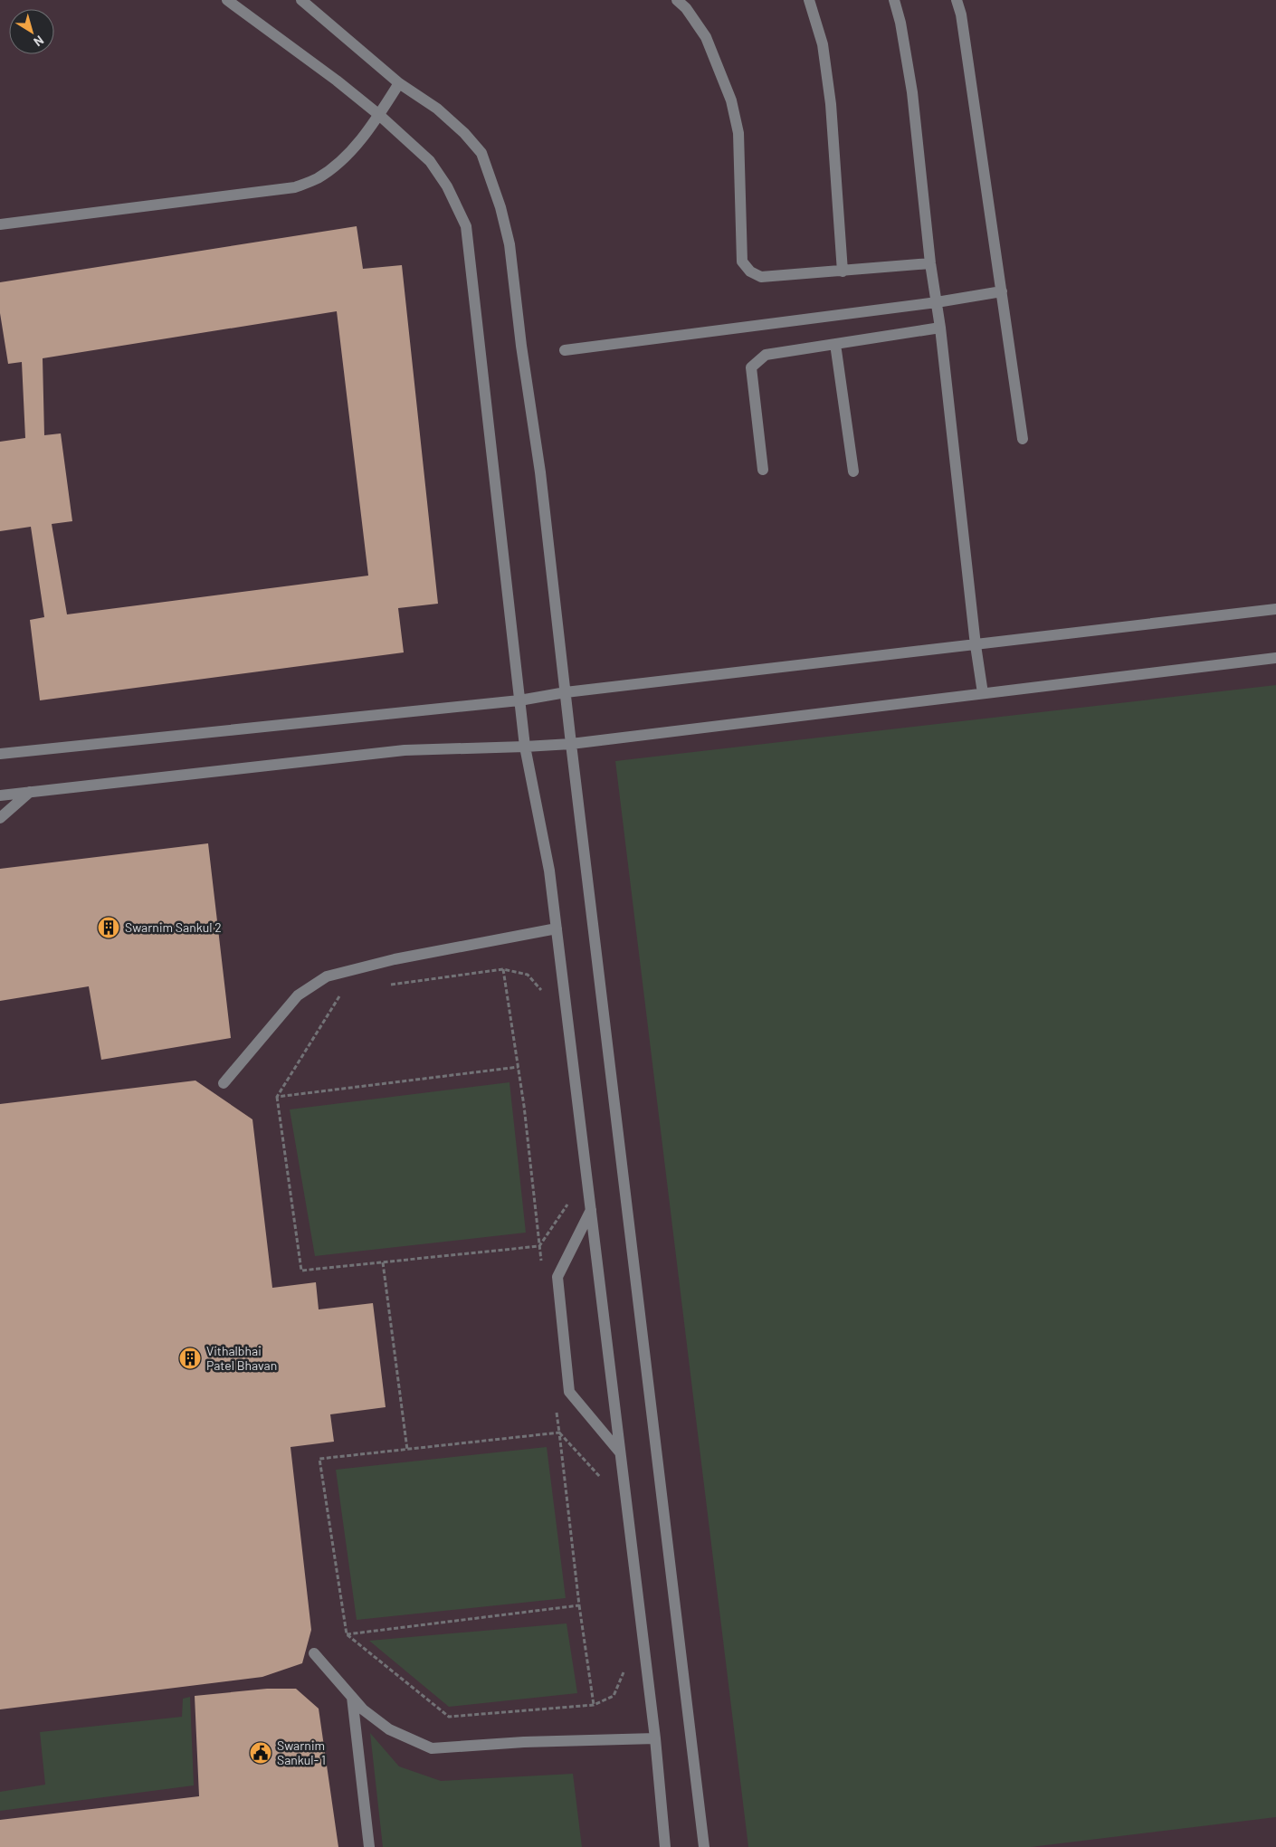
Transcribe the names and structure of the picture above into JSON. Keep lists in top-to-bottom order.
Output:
{
  "places": {
    "building": ["Swarnim Sankul 2", "Vithalbhai Patel Bhavan"],
    "public building": ["Swarnim Sankul- 1"]
  },
  "north": "bottom right"
}
